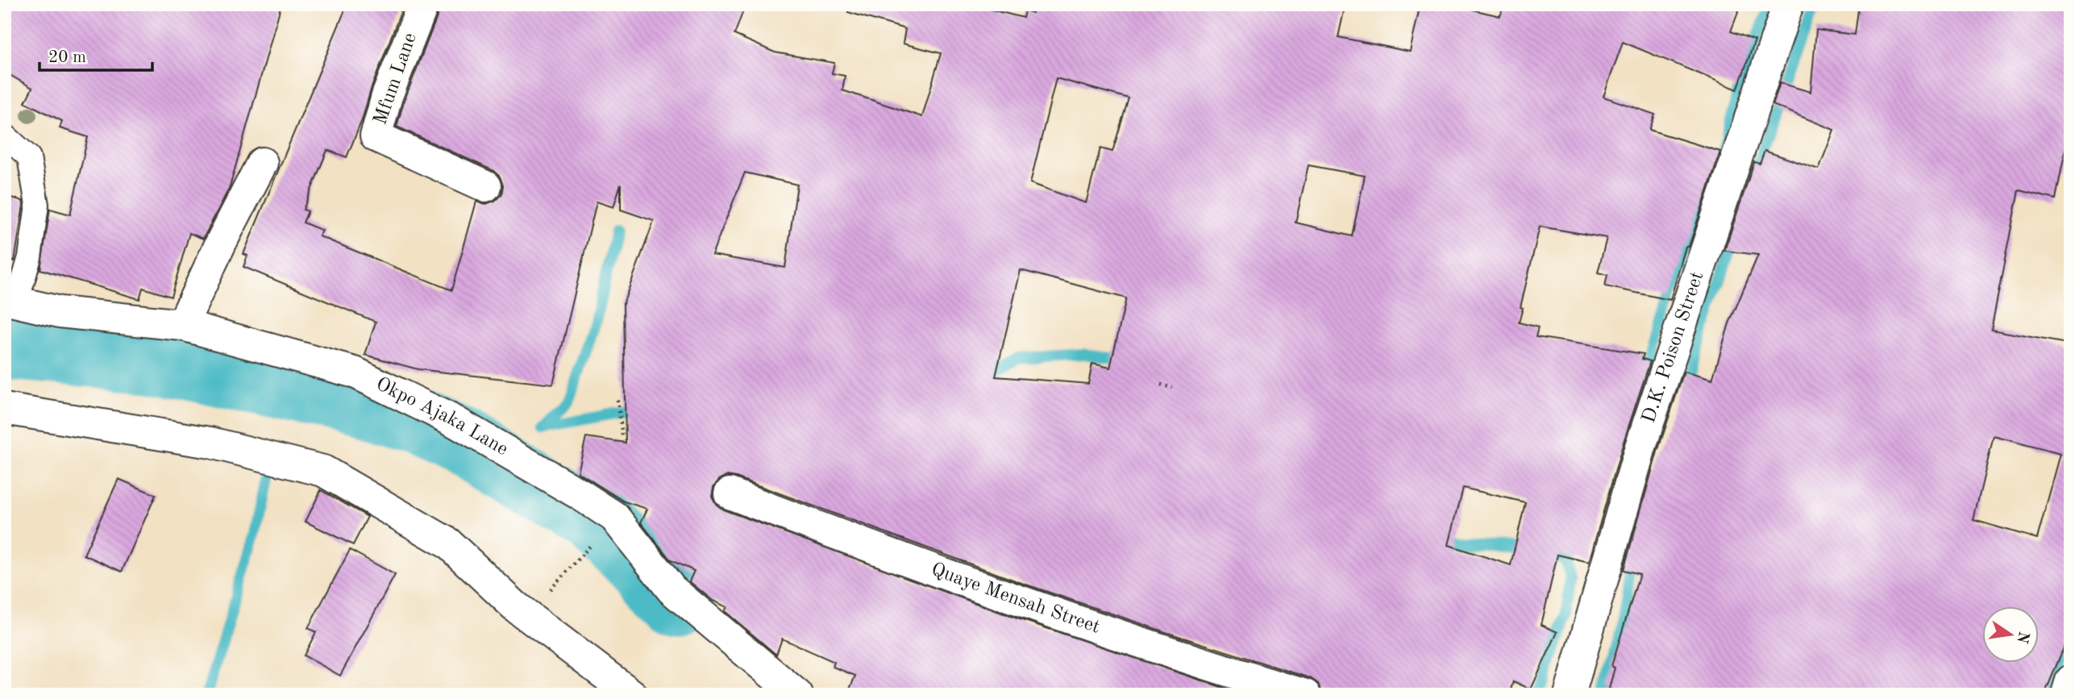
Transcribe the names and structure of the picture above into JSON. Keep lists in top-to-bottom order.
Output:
{
  "streets": {
    "street": [
      "Mfum Lane",
      "D.K. Poison Street",
      "Okpo Ajaka Lane",
      "Quaye Mensah Street"
    ]
  },
  "scale_bar": "20 m",
  "north": "right"
}
